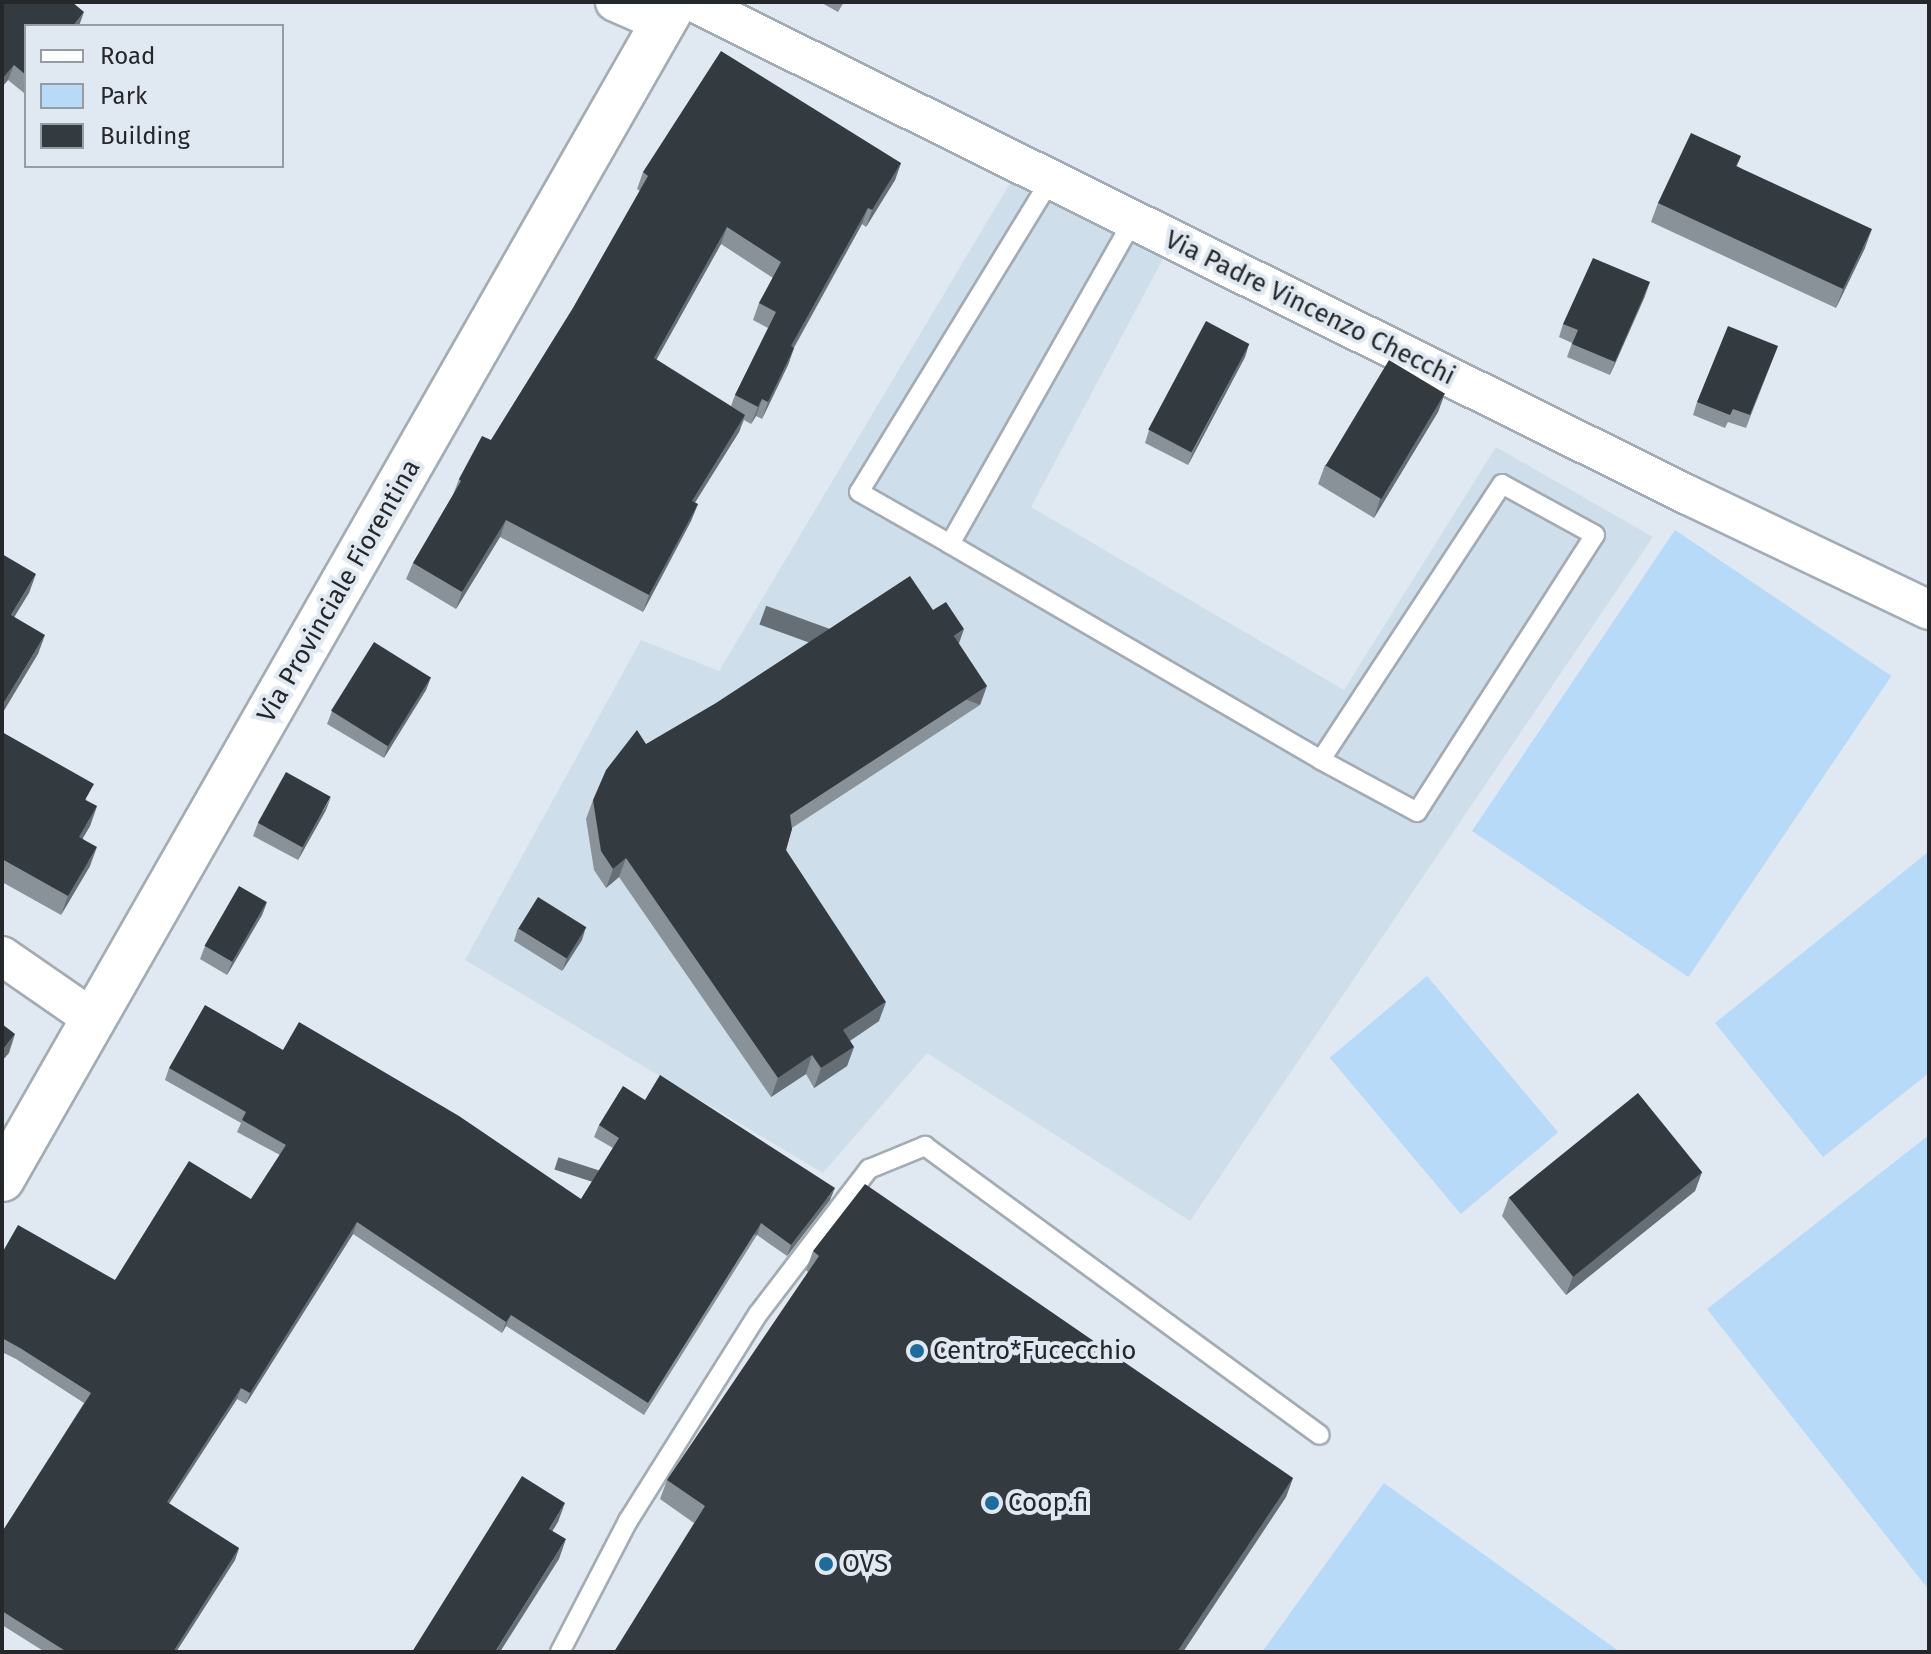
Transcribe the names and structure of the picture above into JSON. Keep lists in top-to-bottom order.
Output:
{
  "streets": {
    "main road": ["Via Provinciale Fiorentina"],
    "street": ["Via Padre Vincenzo Checchi"]
  },
  "crossings": [
    ["Via Padre Vincenzo Checchi", "Via Provinciale Fiorentina"]
  ],
  "places": ["Centro*Fucecchio", "Coop.fi", "OVS"],
  "legend": ["Road", "Park", "Building"]
}
